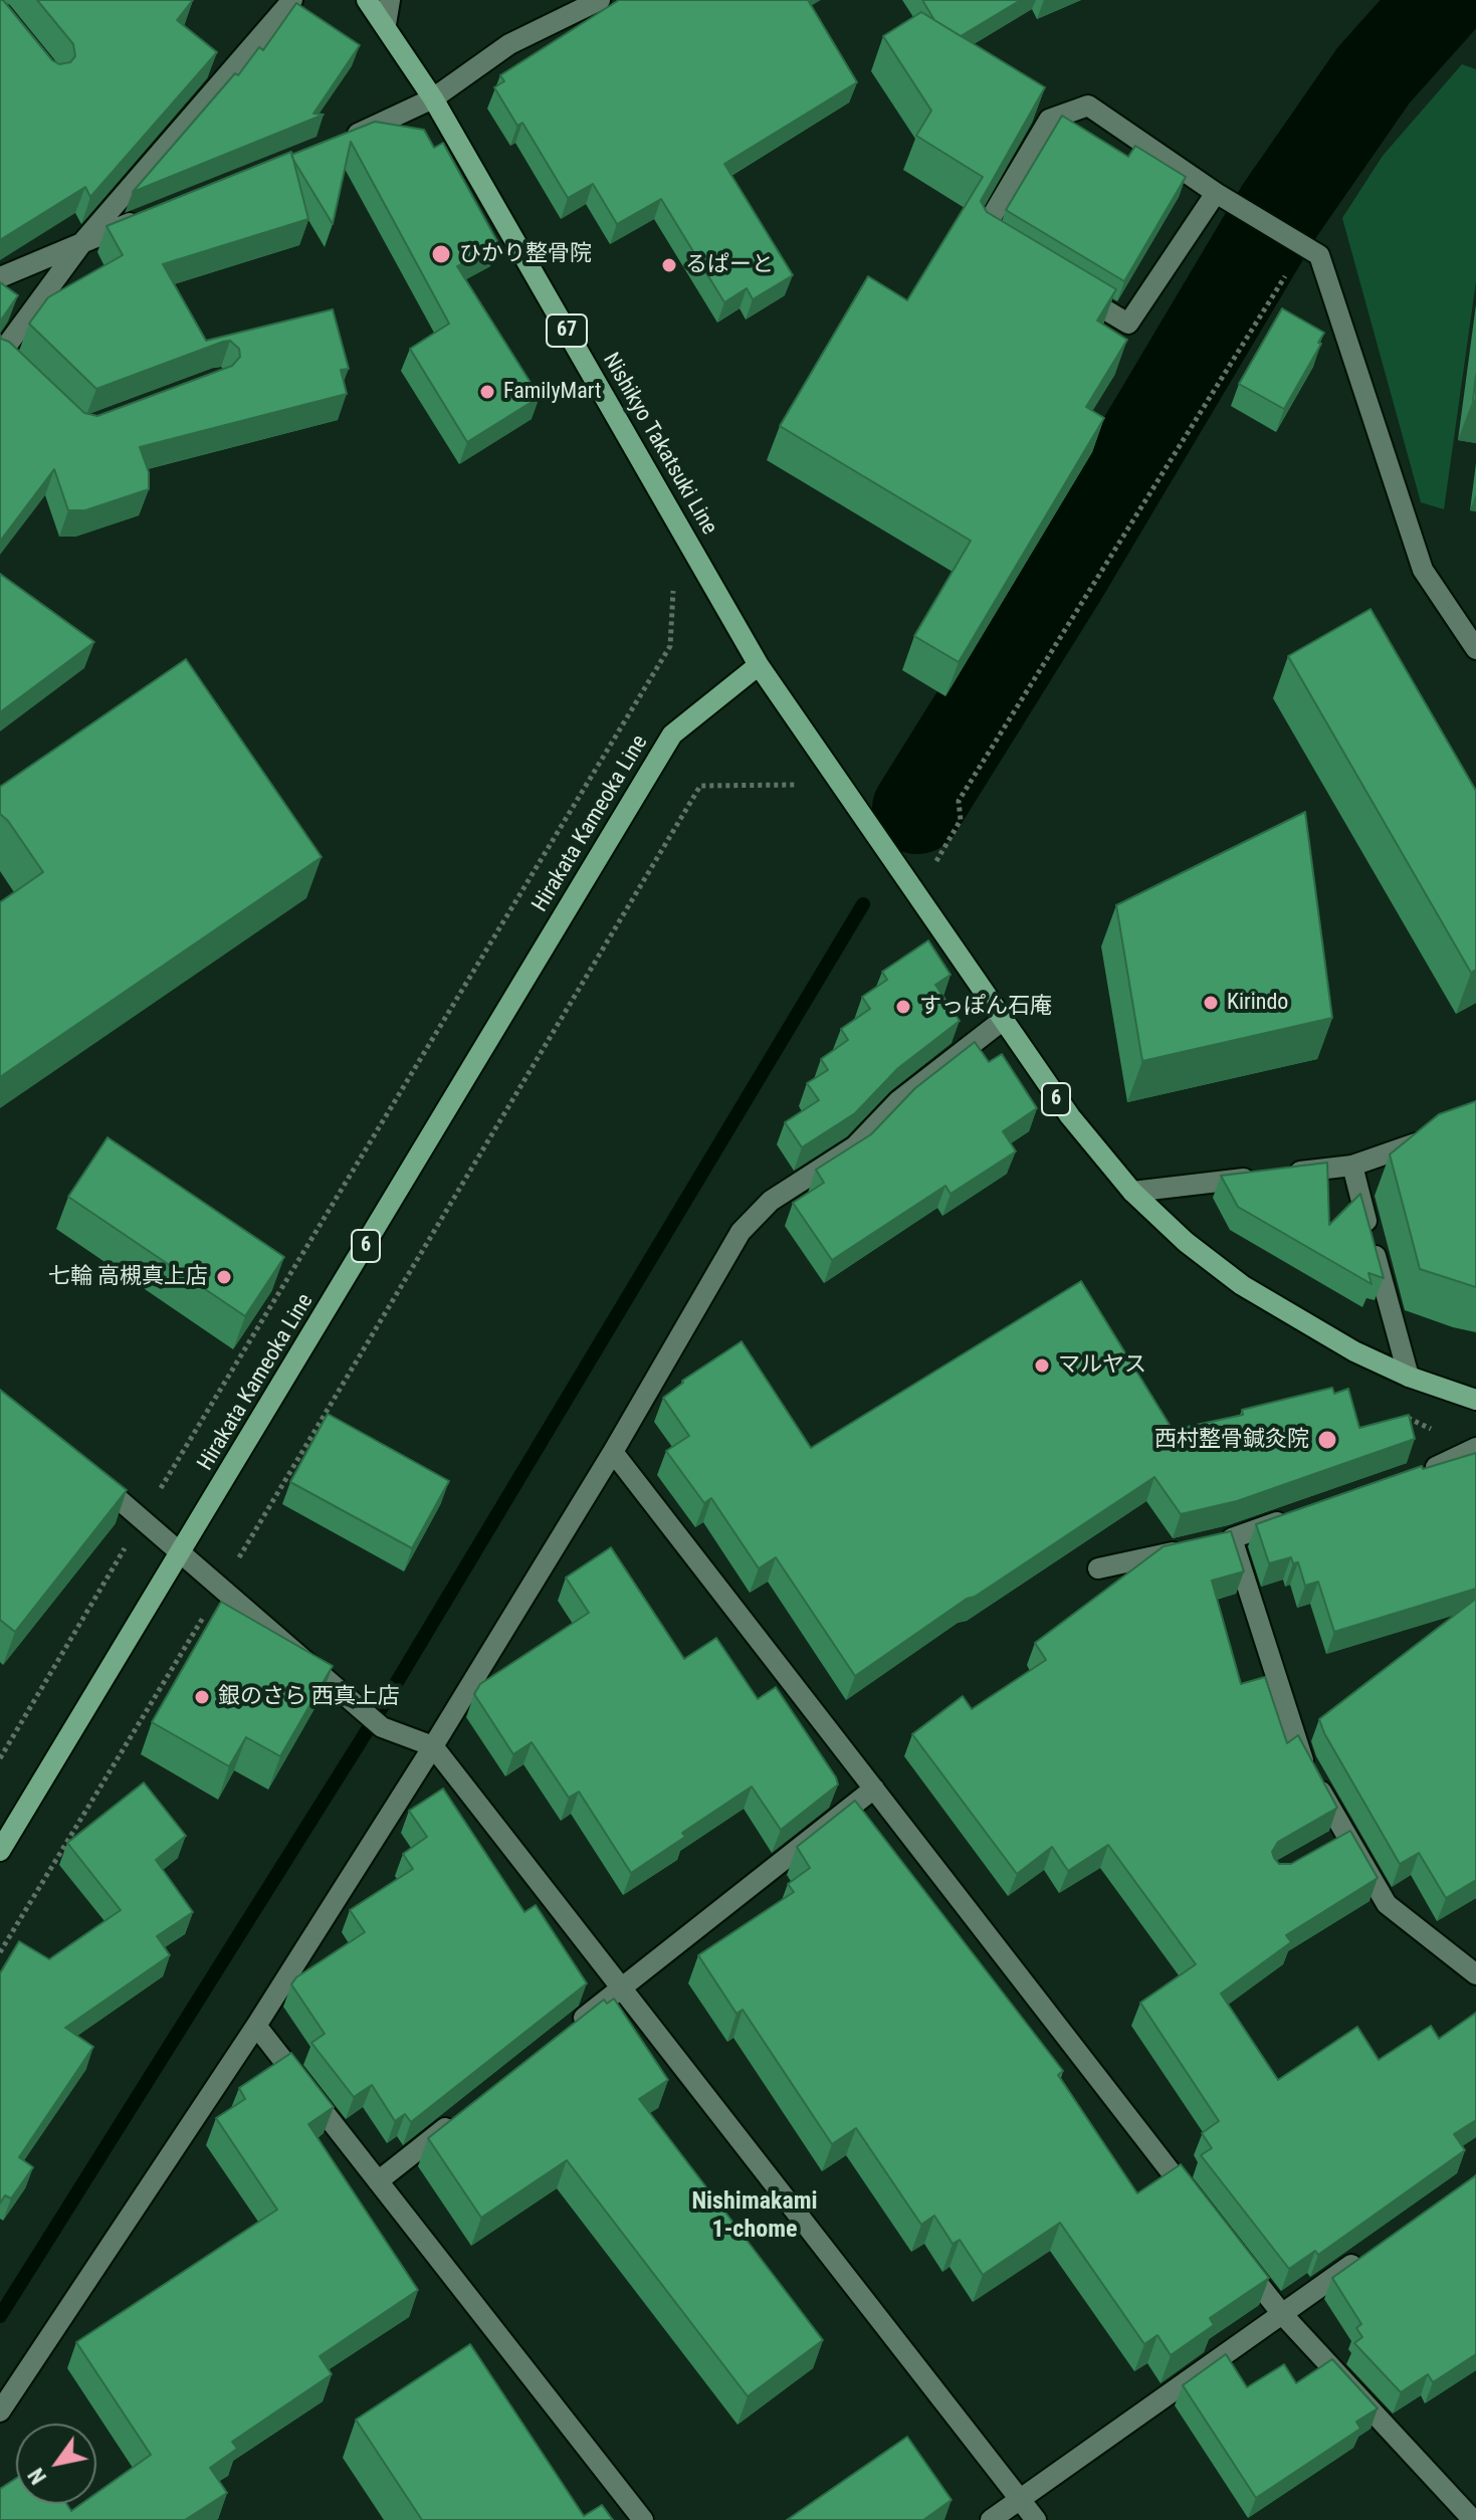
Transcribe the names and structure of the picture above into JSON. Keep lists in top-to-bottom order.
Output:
{
  "streets": {
    "main road": [
      "67",
      "Nishikyo Takatsuki Line",
      "Hirakata Kameoka Line",
      "6"
    ]
  },
  "crossings": [
    ["Nishikyo Takatsuki Line", "Hirakata Kameoka Line"],
    ["Nishikyo Takatsuki Line", "6"],
    ["Hirakata Kameoka Line", "6"]
  ],
  "districts": ["Nishimakami 1-chome"],
  "places": [
    "ひかり整骨院",
    "るぱーと",
    "FamilyMart",
    "Kirindo",
    "すっぽん石庵",
    "七輪 高槻真上店",
    "マルヤス",
    "西村整骨鍼灸院",
    "銀のさら 西真上店"
  ],
  "north": "bottom left"
}
